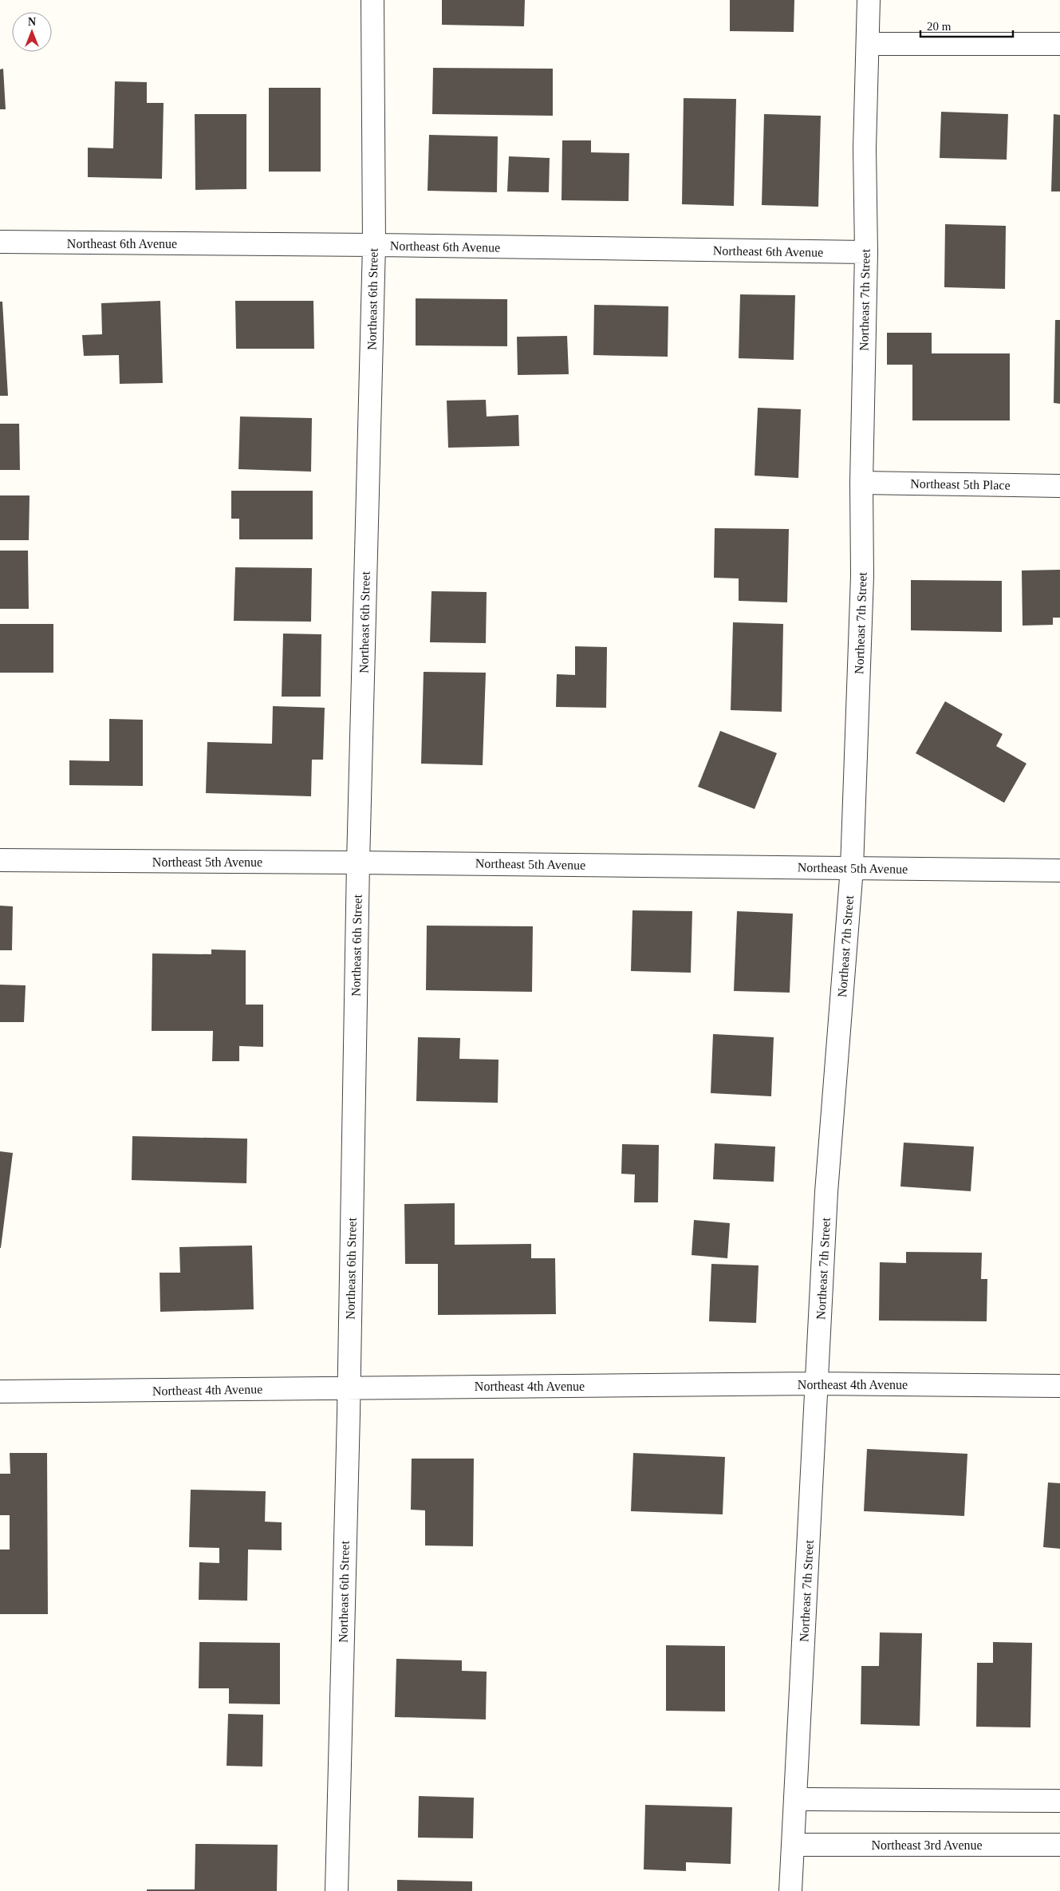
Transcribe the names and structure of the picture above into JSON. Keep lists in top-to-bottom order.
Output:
{
  "streets": {
    "street": [
      "Northeast 6th Avenue",
      "Northeast 6th Street",
      "Northeast 7th Street",
      "Northeast 5th Place",
      "Northeast 5th Avenue",
      "Northeast 4th Avenue",
      "Northeast 3rd Avenue"
    ]
  },
  "crossings": [
    ["Northeast 6th Avenue", "Northeast 6th Street"],
    ["Northeast 6th Avenue", "Northeast 7th Street"],
    ["Northeast 6th Street", "Northeast 5th Avenue"],
    ["Northeast 6th Street", "Northeast 4th Avenue"],
    ["Northeast 7th Street", "Northeast 5th Place"],
    ["Northeast 7th Street", "Northeast 5th Avenue"],
    ["Northeast 7th Street", "Northeast 4th Avenue"],
    ["Northeast 7th Street", "Northeast 3rd Avenue"]
  ],
  "scale_bar": "20 m",
  "north": "top"
}
